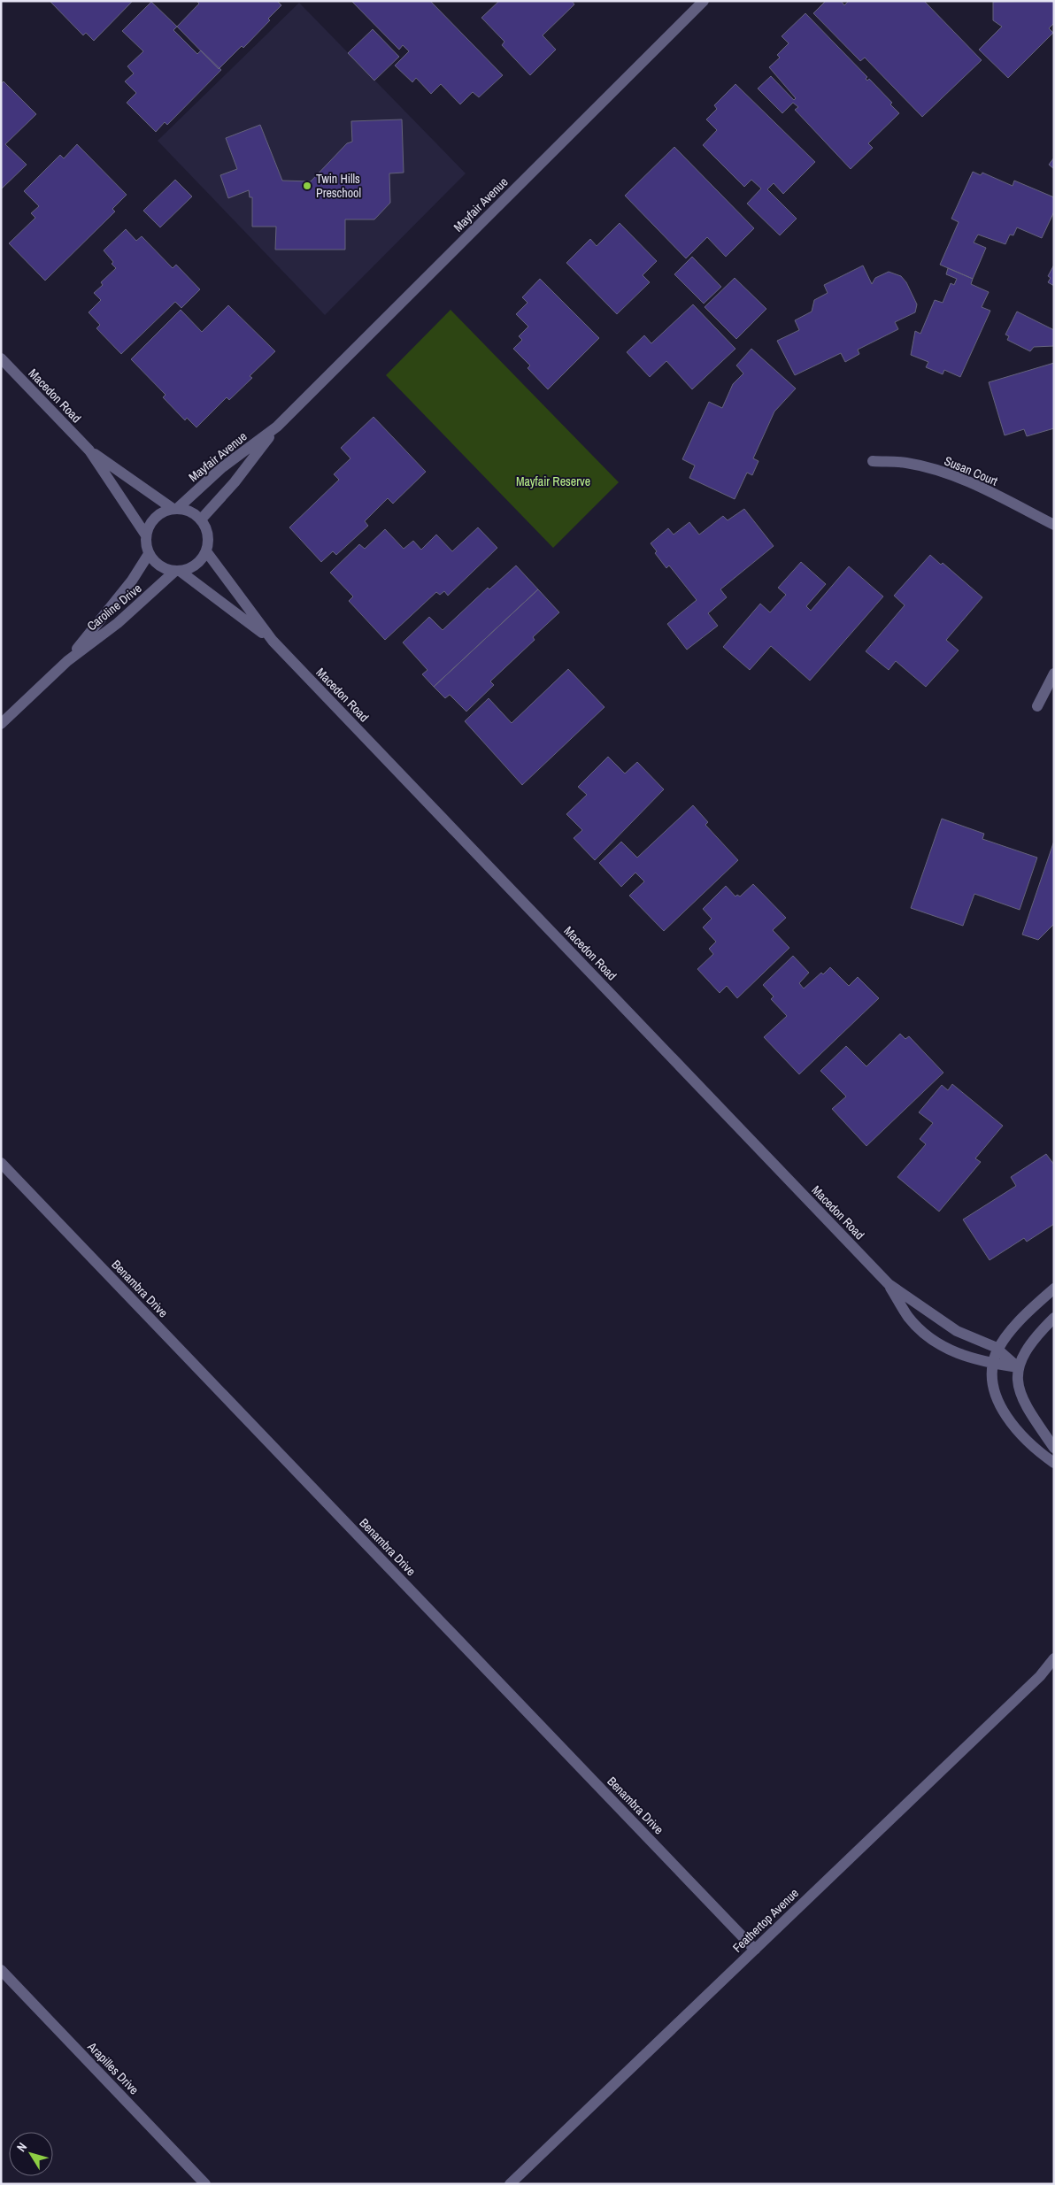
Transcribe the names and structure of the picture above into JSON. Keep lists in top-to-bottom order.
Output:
{
  "streets": {
    "street": [
      "Mayfair Avenue",
      "Macedon Road",
      "Susan Court",
      "Caroline Drive",
      "Benambra Drive",
      "Feathertop Avenue",
      "Arapilles Drive"
    ]
  },
  "crossings": [
    ["Mayfair Avenue", "Macedon Road"],
    ["Mayfair Avenue", "Caroline Drive"],
    ["Macedon Road", "Caroline Drive"],
    ["Benambra Drive", "Feathertop Avenue"]
  ],
  "parks": ["Mayfair Reserve"],
  "places": ["Twin Hills Preschool"],
  "north": "top left"
}
